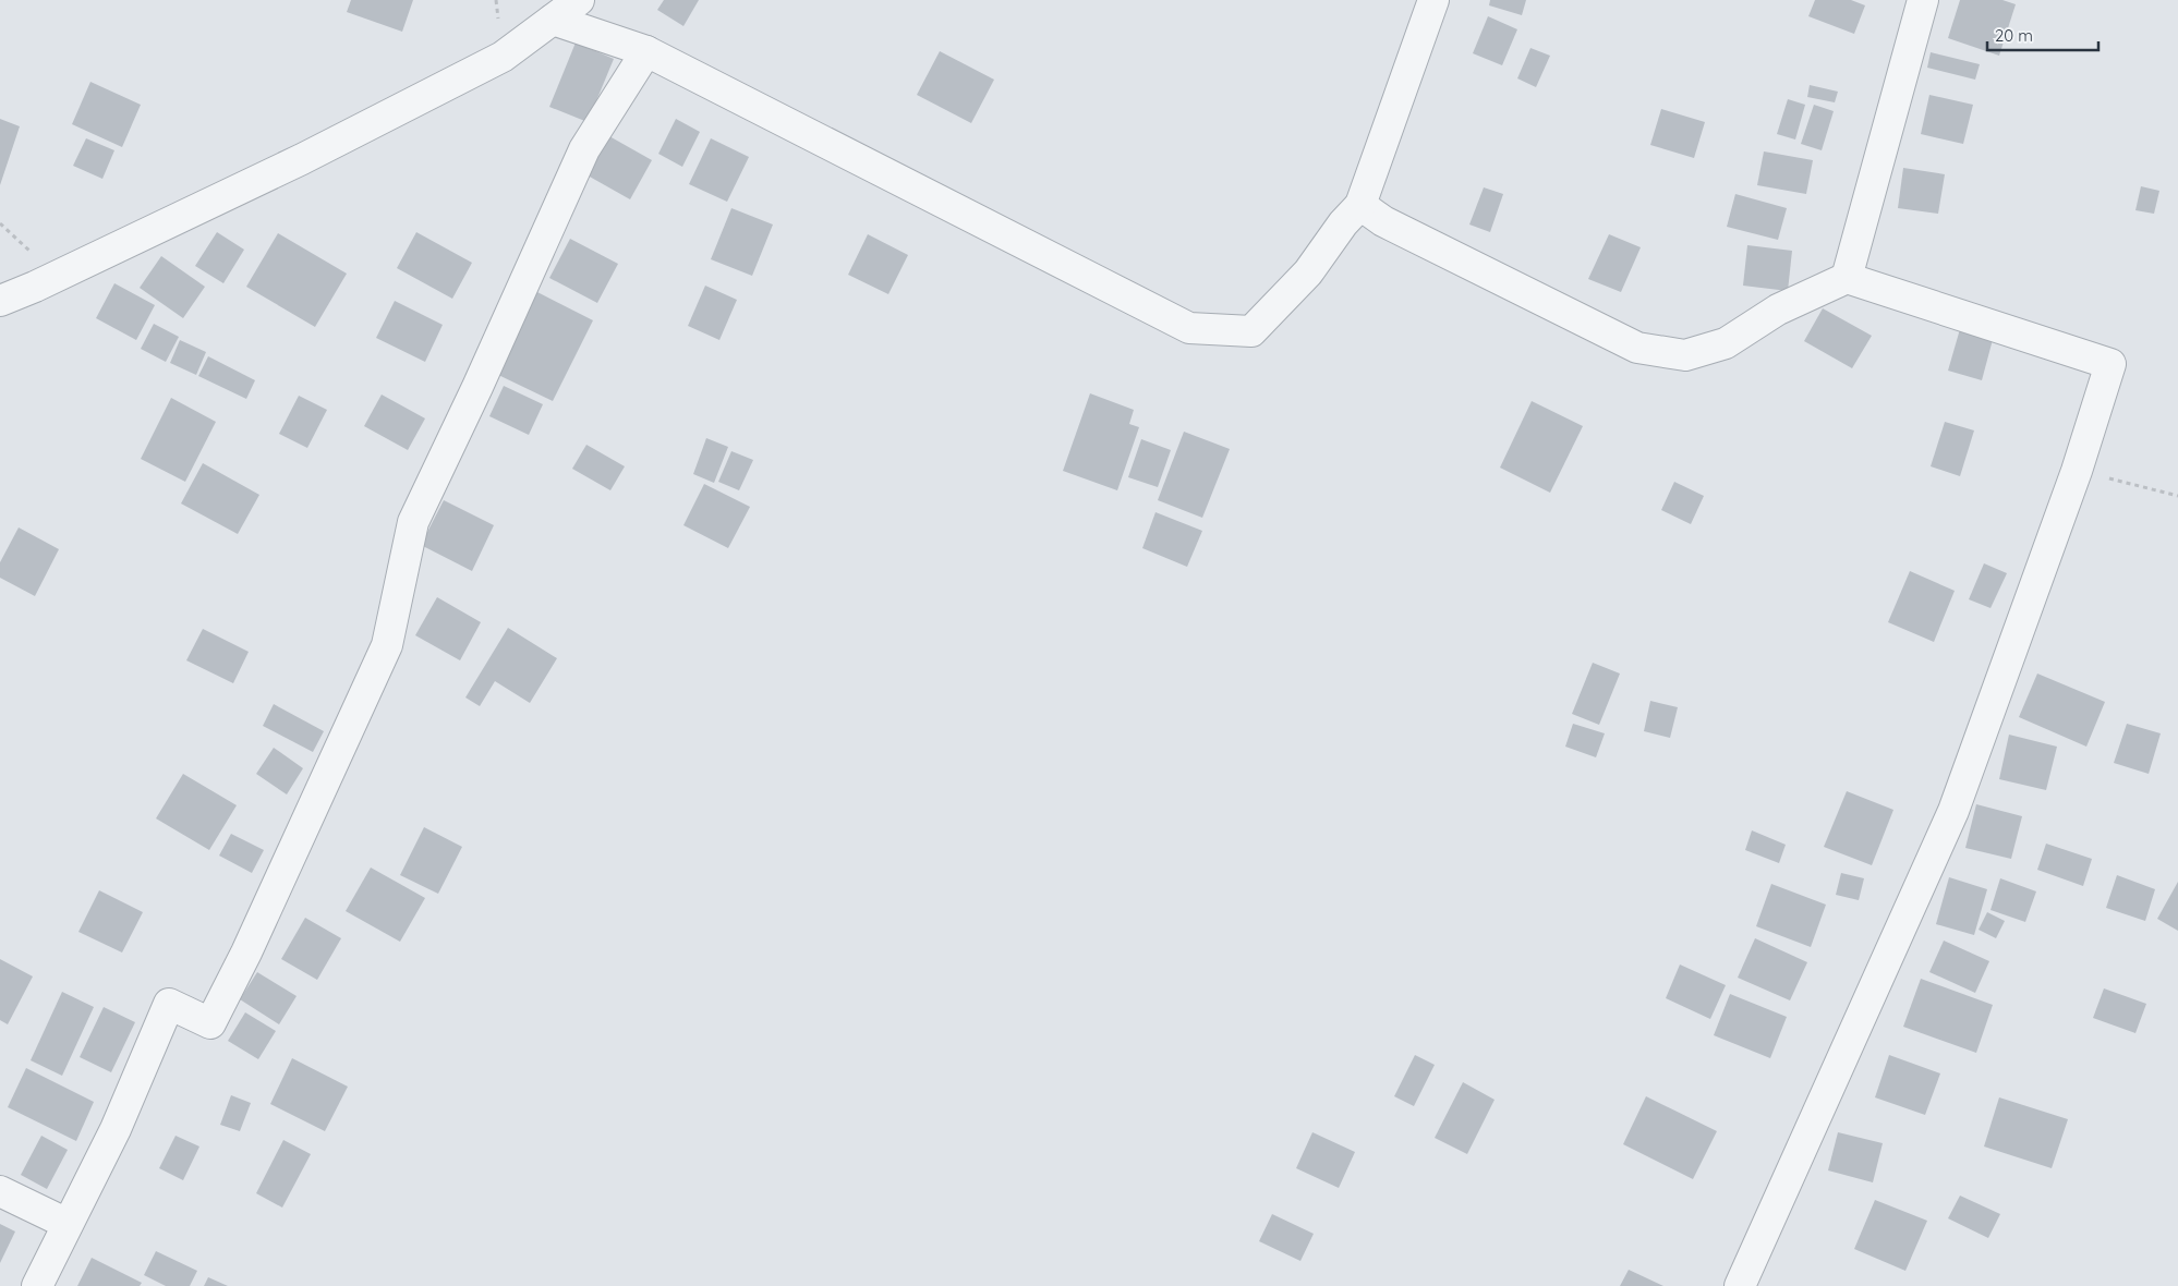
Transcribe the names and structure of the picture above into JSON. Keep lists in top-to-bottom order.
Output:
{
  "scale_bar": "20 m"
}
